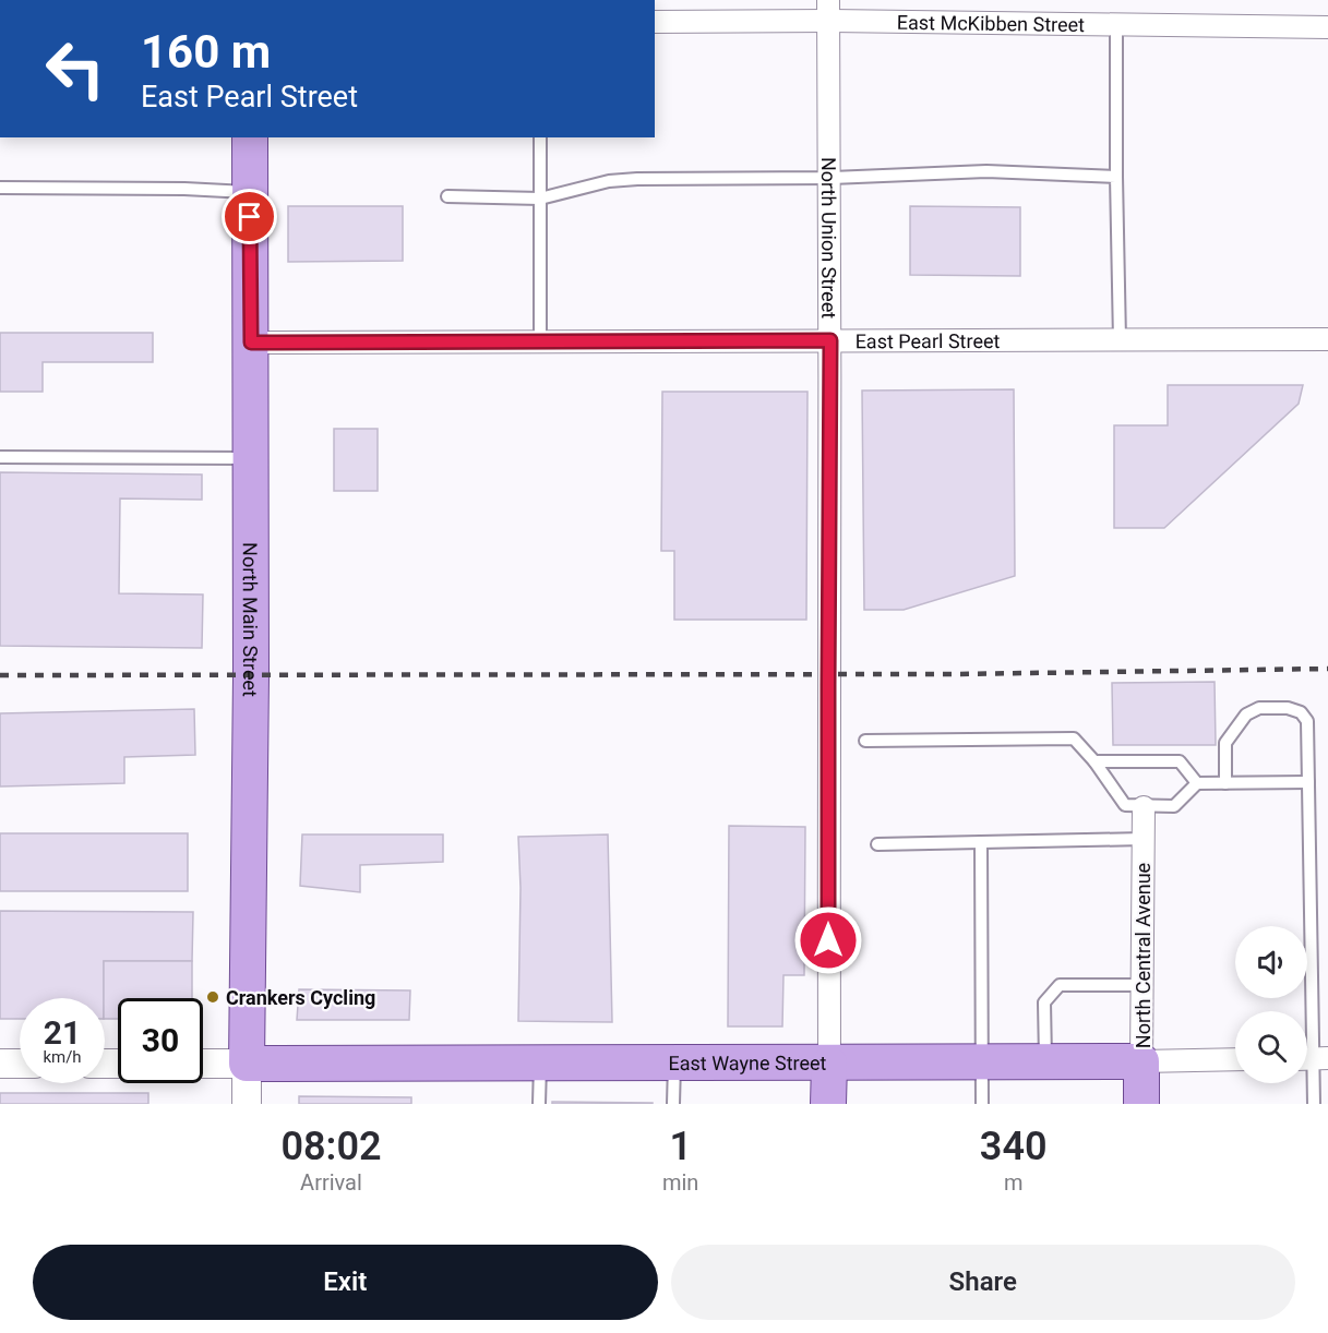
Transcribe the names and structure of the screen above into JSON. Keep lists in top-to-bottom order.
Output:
{
  "streets": {
    "main road": [
      "North Union Street",
      "North Main Street",
      "North Central Avenue",
      "East Wayne Street"
    ],
    "street": ["East McKibben Street", "East Pearl Street"]
  },
  "crossings": [
    ["East McKibben Street", "North Union Street"],
    ["North Union Street", "East Pearl Street"],
    ["North Union Street", "East Wayne Street"],
    ["East Pearl Street", "North Main Street"],
    ["North Main Street", "East Wayne Street"],
    ["North Central Avenue", "East Wayne Street"]
  ],
  "places": ["Crankers Cycling"],
  "page": {
    "turn": ["160 m", "East Pearl Street"],
    "speed": "21 km/h",
    "limit": "30",
    "eta": [
      "08:02",
      "Arrival",
      "1",
      "min",
      "340",
      "m"
    ],
    "buttons": ["Exit", "Share"]
  }
}
